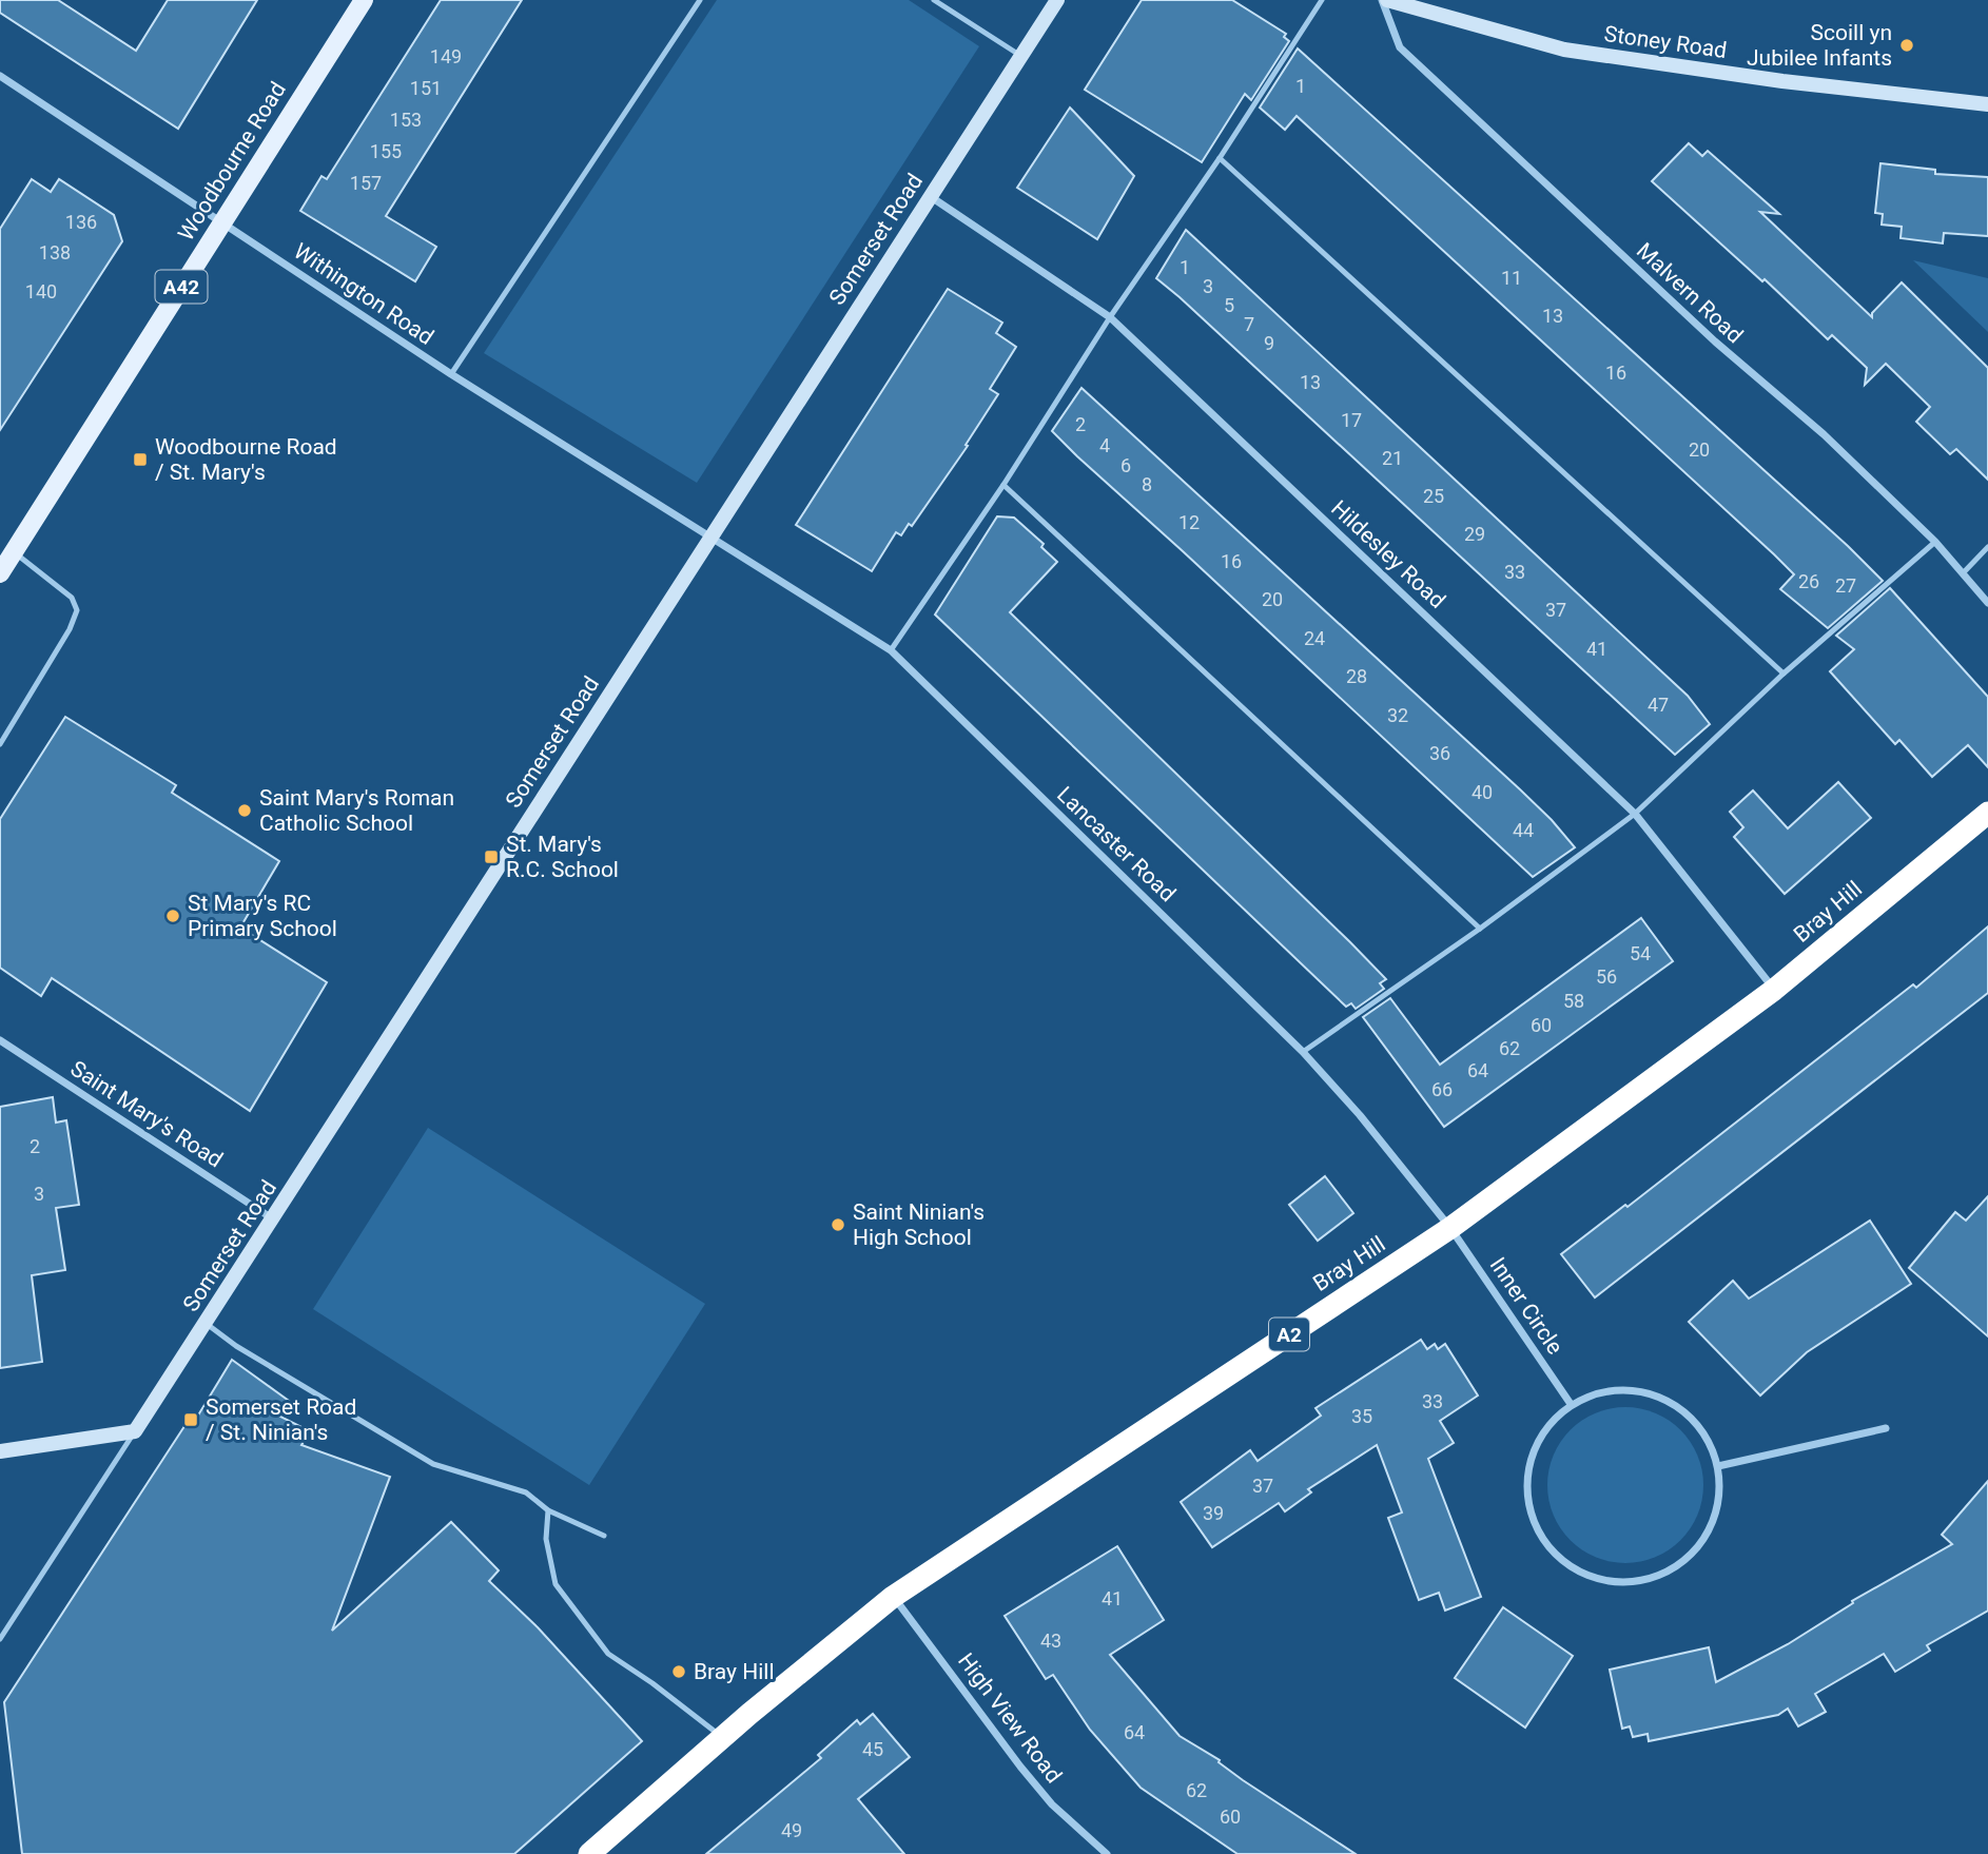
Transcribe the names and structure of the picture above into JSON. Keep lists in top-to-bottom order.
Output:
{
  "streets": {
    "highway": ["Bray Hill", "A2"],
    "main road": [
      "Stoney Road",
      "Woodbourne Road",
      "Somerset Road",
      "A42"
    ],
    "street": [
      "Malvern Road",
      "Withington Road",
      "Hildesley Road",
      "Lancaster Road",
      "Saint Mary's Road",
      "Inner Circle",
      "High View Road"
    ]
  },
  "crossings": [
    ["Stoney Road", "Malvern Road"],
    ["Woodbourne Road", "Withington Road"],
    ["Somerset Road", "Withington Road"],
    ["Somerset Road", "Hildesley Road"],
    ["Somerset Road", "Lancaster Road"],
    ["Somerset Road", "Saint Mary's Road"],
    ["Withington Road", "Lancaster Road"],
    ["Hildesley Road", "Bray Hill"],
    ["Lancaster Road", "Bray Hill"],
    ["Lancaster Road", "Inner Circle"],
    ["Bray Hill", "Inner Circle"],
    ["Bray Hill", "High View Road"]
  ],
  "places": {
    "other": [
      "Scoill yn Jubilee Infants",
      "Saint Mary's Roman Catholic School",
      "St Mary's RC Primary School",
      "Saint Ninian's High School",
      "Bray Hill"
    ],
    "transit": ["Woodbourne Road / St. Mary's", "St. Mary's R.C. School", "Somerset Road / St. Ninian's"]
  },
  "house_numbers": [
    "149",
    "1",
    "151",
    "153",
    "155",
    "157",
    "136",
    "138",
    "1",
    "11",
    "3",
    "140",
    "5",
    "13",
    "7",
    "9",
    "16",
    "13",
    "17",
    "2",
    "4",
    "20",
    "21",
    "6",
    "8",
    "25",
    "12",
    "29",
    "16",
    "33",
    "26",
    "27",
    "20",
    "37",
    "24",
    "41",
    "28",
    "47",
    "32",
    "36",
    "40",
    "44",
    "54",
    "56",
    "58",
    "60",
    "62",
    "64",
    "66",
    "2",
    "3",
    "33",
    "35",
    "37",
    "39",
    "41",
    "43",
    "64",
    "45",
    "62",
    "60",
    "49"
  ]
}
